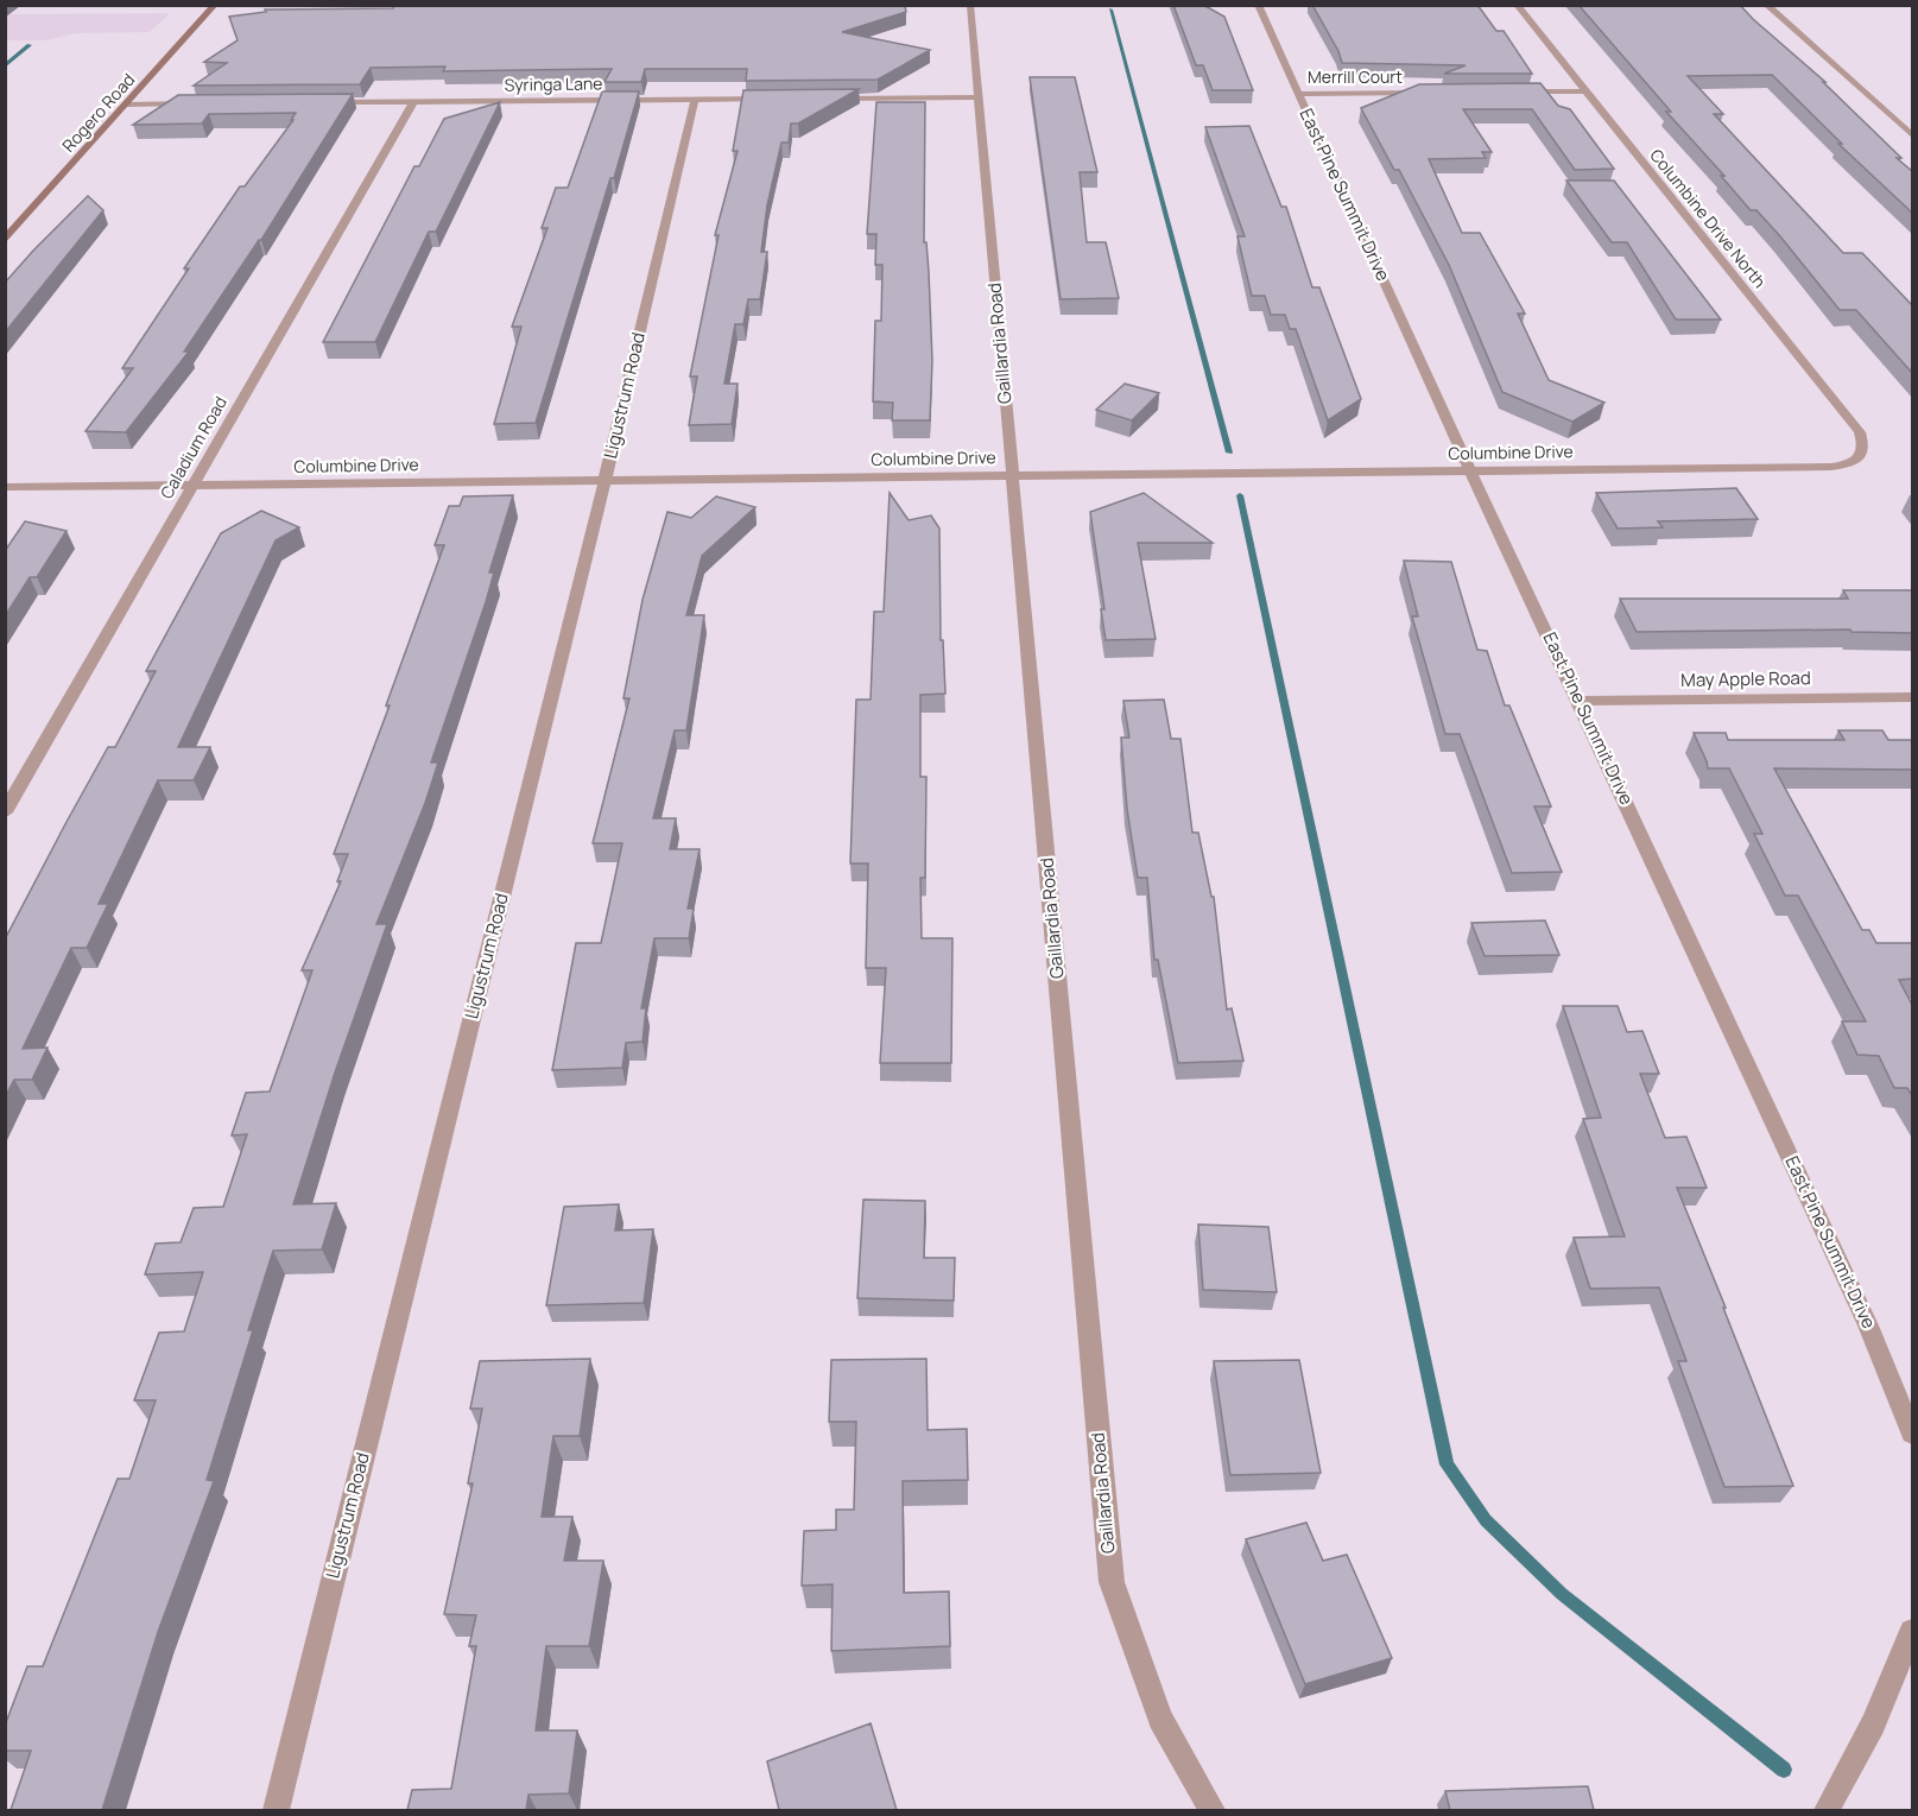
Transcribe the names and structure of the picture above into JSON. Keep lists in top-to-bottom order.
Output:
{
  "streets": {
    "main road": ["Rogero Road"],
    "street": [
      "Merrill Court",
      "Syringa Lane",
      "East Pine Summit Drive",
      "Columbine Drive North",
      "Gaillardia Road",
      "Ligustrum Road",
      "Caladium Road",
      "Columbine Drive",
      "May Apple Road"
    ]
  },
  "crossings": [
    ["Merrill Court", "East Pine Summit Drive"],
    ["Syringa Lane", "Ligustrum Road"],
    ["Syringa Lane", "Caladium Road"],
    ["East Pine Summit Drive", "Columbine Drive"],
    ["East Pine Summit Drive", "May Apple Road"],
    ["Columbine Drive North", "Columbine Drive"],
    ["Gaillardia Road", "Columbine Drive"],
    ["Ligustrum Road", "Columbine Drive"],
    ["Caladium Road", "Columbine Drive"]
  ]
}
